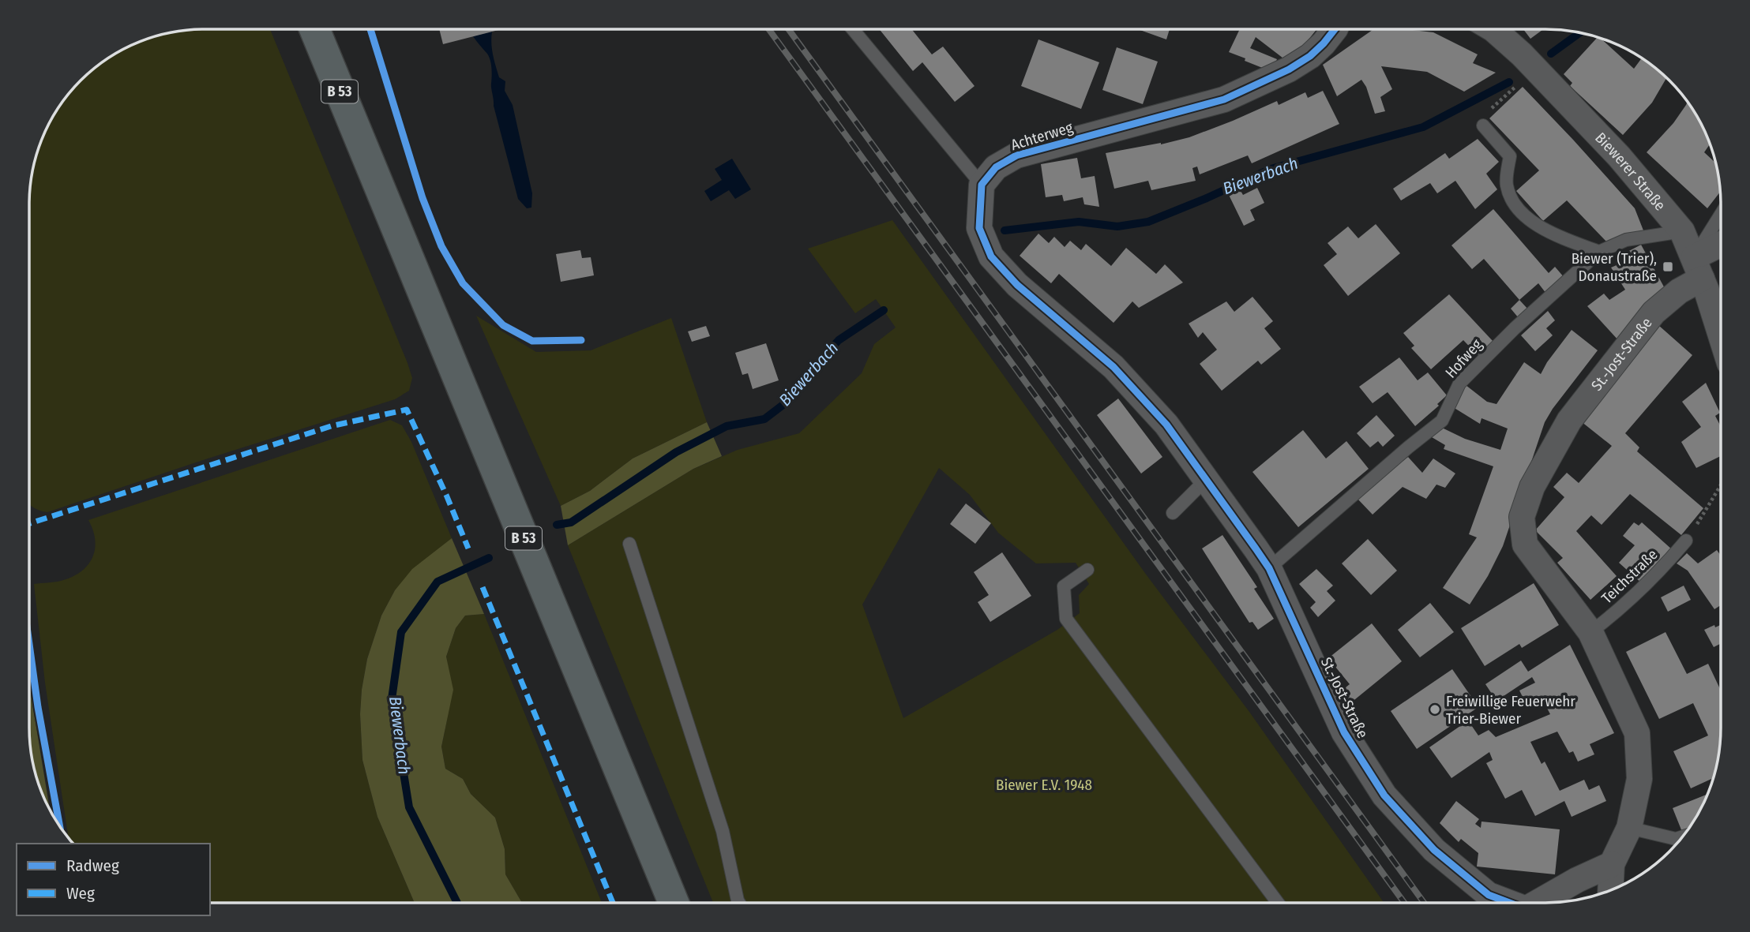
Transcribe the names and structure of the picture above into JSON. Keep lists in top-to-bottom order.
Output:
{
  "streets": {
    "main road": ["B 53"],
    "street": ["Achterweg", "Biewerer Straße", "St.-Jost-Straße"],
    "lane": ["Hofweg", "Teichstraße"]
  },
  "crossings": [
    ["Biewerer Straße", "St.-Jost-Straße"],
    ["Biewerer Straße", "Hofweg"],
    ["St.-Jost-Straße", "Hofweg"],
    ["St.-Jost-Straße", "Teichstraße"]
  ],
  "water": ["Biewerbach"],
  "parks": ["Biewer E.V. 1948"],
  "places": {
    "transit": ["Biewer (Trier), Donaustraße"],
    "other": ["Freiwillige Feuerwehr Trier-Biewer"]
  },
  "legend": ["Radweg", "Weg"]
}
